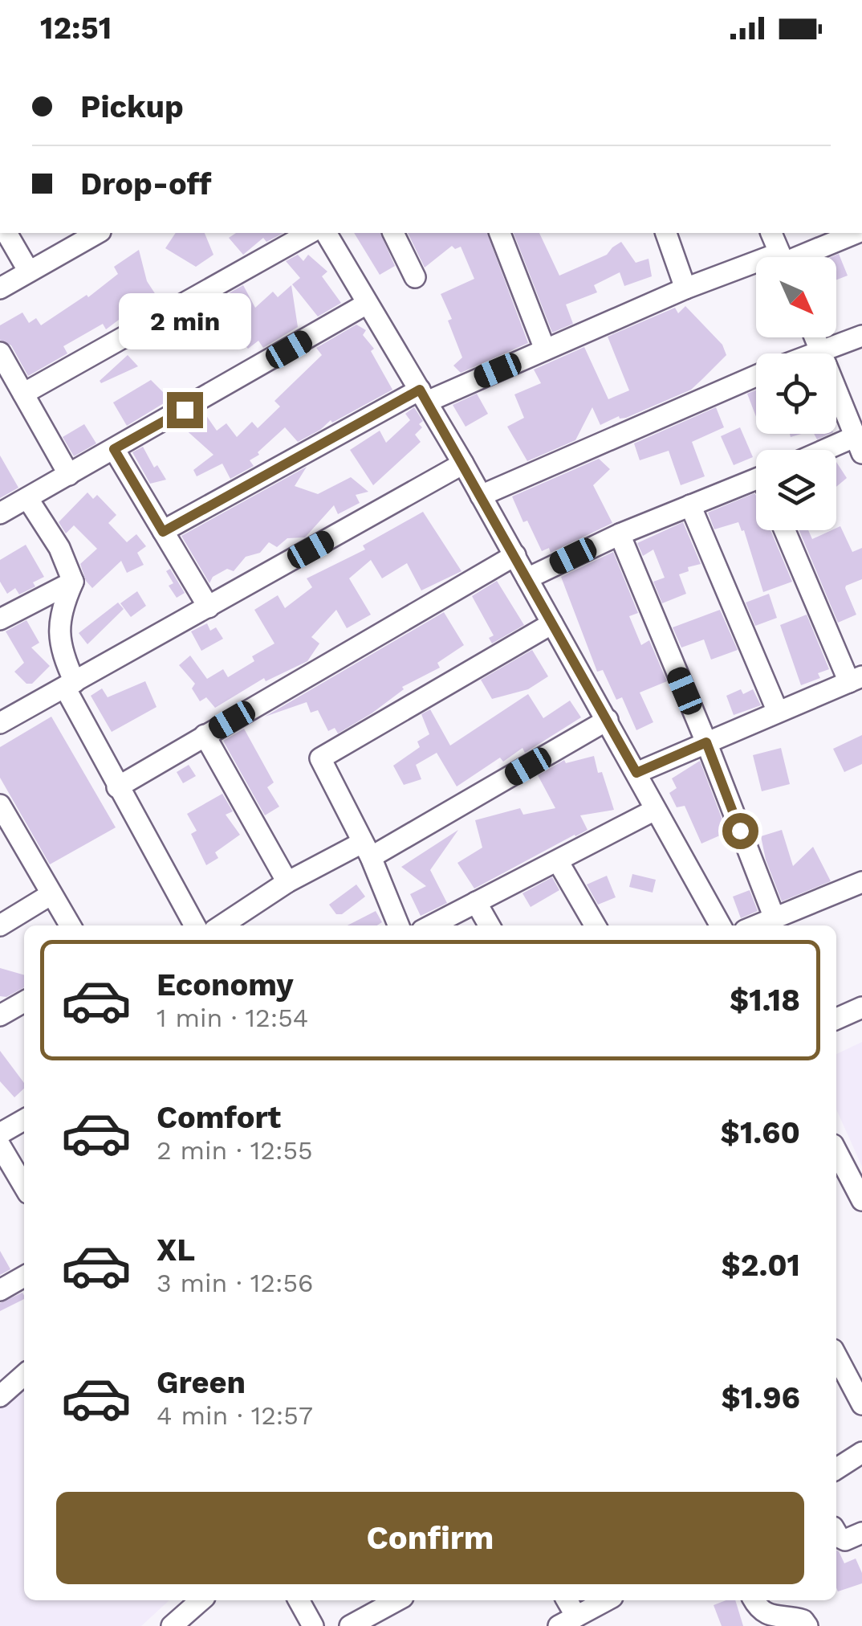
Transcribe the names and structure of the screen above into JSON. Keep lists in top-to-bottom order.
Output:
{
  "north": "bottom right",
  "page": {
    "status": "12:51",
    "banner": ["Pickup", "Drop-off"],
    "bubble": "2 min",
    "list": [
      {
        "name": "Economy",
        "note": "1 min · 12:54",
        "value": "$1.18"
      },
      {
        "name": "Comfort",
        "note": "2 min · 12:55",
        "value": "$1.60"
      },
      {
        "name": "XL",
        "note": "3 min · 12:56",
        "value": "$2.01"
      },
      {
        "name": "Green",
        "note": "4 min · 12:57",
        "value": "$1.96"
      }
    ],
    "buttons": "Confirm"
  }
}
